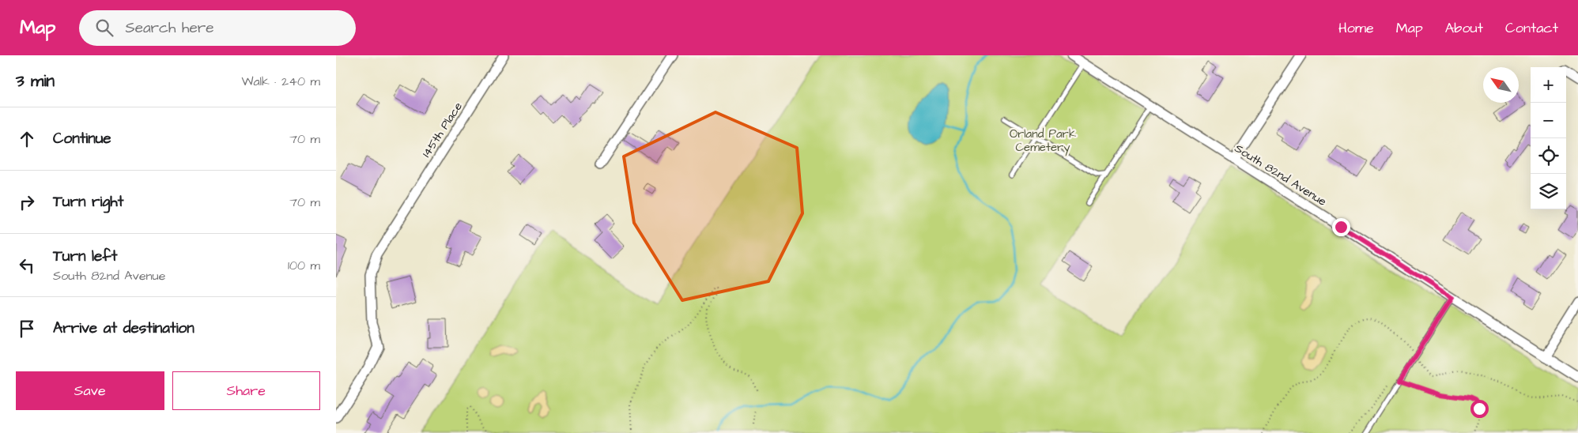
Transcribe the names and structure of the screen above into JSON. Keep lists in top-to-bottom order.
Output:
{
  "streets": {
    "street": ["145th Place", "South 82nd Avenue"]
  },
  "parks": ["Orland Park Cemetery"],
  "north": "top left",
  "page": {
    "header": "Map",
    "search": "Search here",
    "nav": [
      "Home",
      "Map",
      "About",
      "Contact"
    ],
    "heading": ["3 min", "Walk · 240 m"],
    "map_buttons": ["+", "−"],
    "list": [
      ["Continue", "70 m"],
      ["Turn right", "70 m"],
      ["Turn left", "South 82nd Avenue", "100 m"],
      "Arrive at destination"
    ],
    "buttons": ["Save", "Share"]
  }
}
